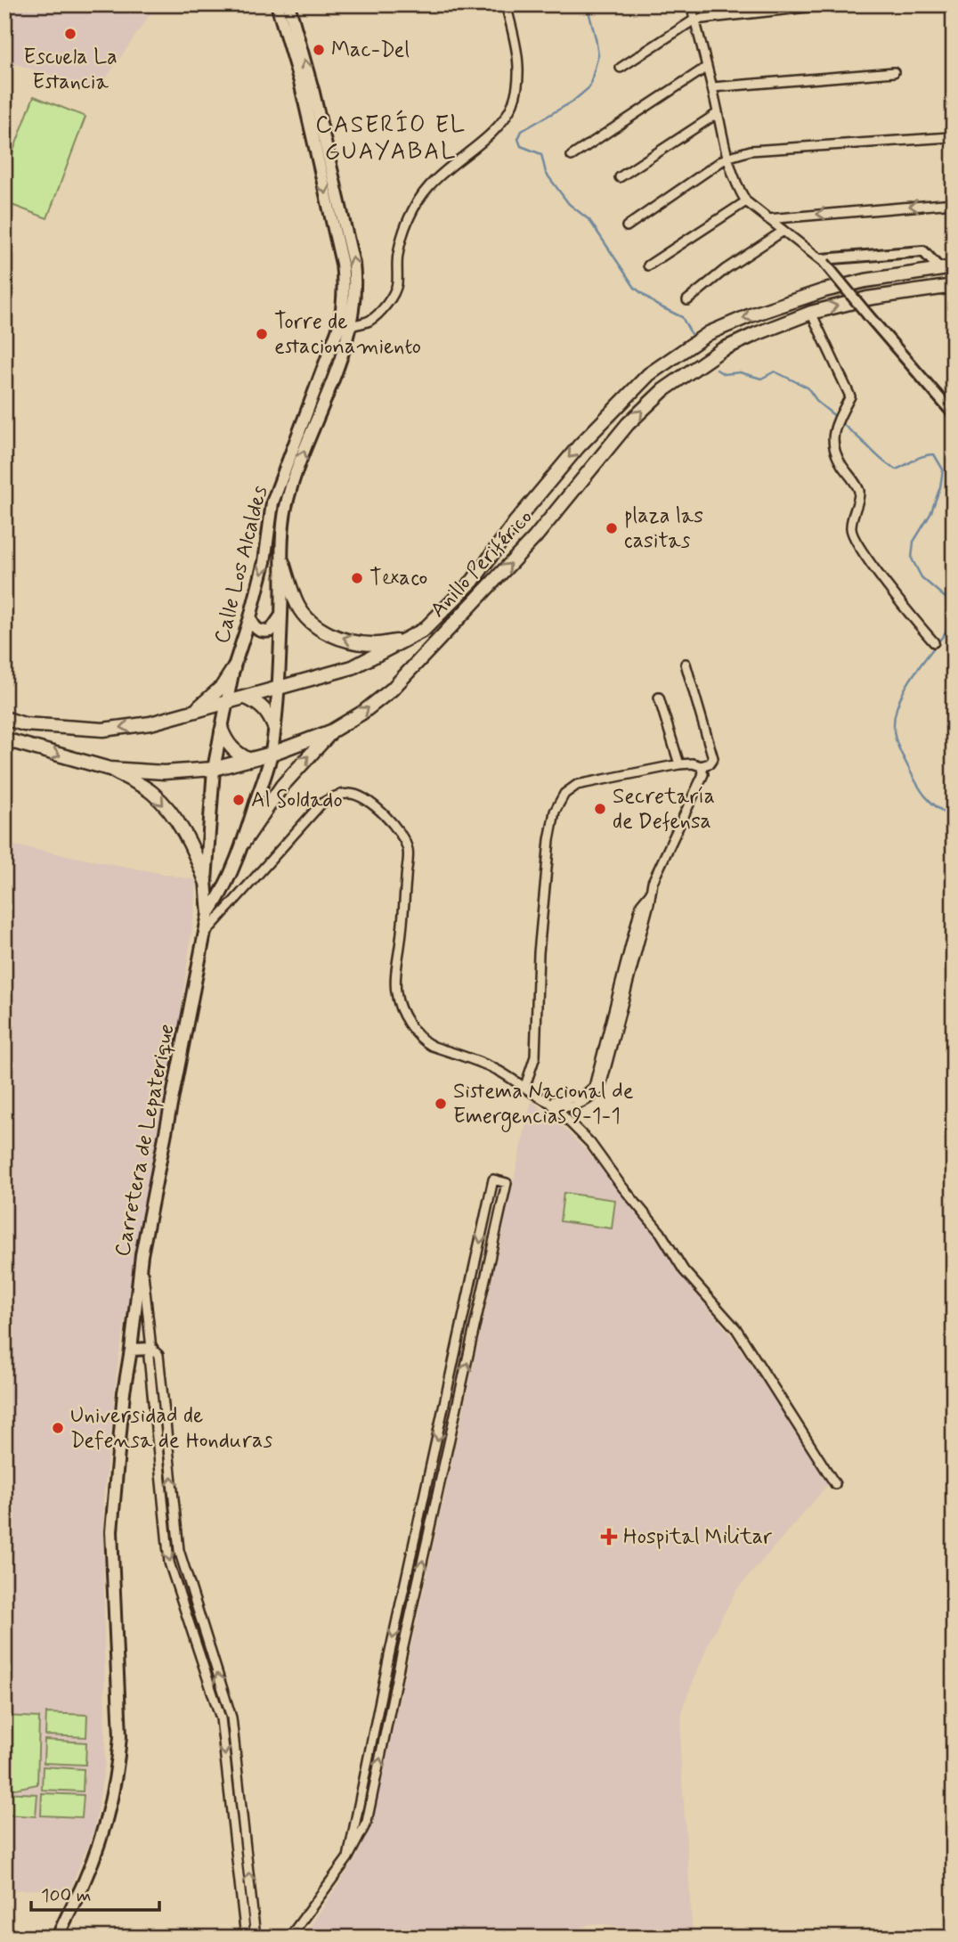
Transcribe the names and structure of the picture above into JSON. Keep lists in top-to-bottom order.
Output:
{
  "streets": {
    "highway": ["Anillo Periférico"],
    "main road": ["Calle Los Alcaldes", "Carretera de Lepaterique"]
  },
  "crossings": [
    ["Anillo Periférico", "Calle Los Alcaldes"],
    ["Anillo Periférico", "Carretera de Lepaterique"],
    ["Calle Los Alcaldes", "Carretera de Lepaterique"]
  ],
  "districts": ["CASERÍO EL GUAYABAL"],
  "places": {
    "other": [
      "Escuela La Estancia",
      "Mac-Del",
      "Torre de estacionamiento",
      "plaza las casitas",
      "Texaco",
      "Al Soldado",
      "Secretaría de Defensa",
      "Sistema Nacional de Emergencias 9-1-1",
      "Universidad de Defensa de Honduras"
    ],
    "health": ["Hospital Militar"]
  },
  "scale_bar": "100 m"
}
